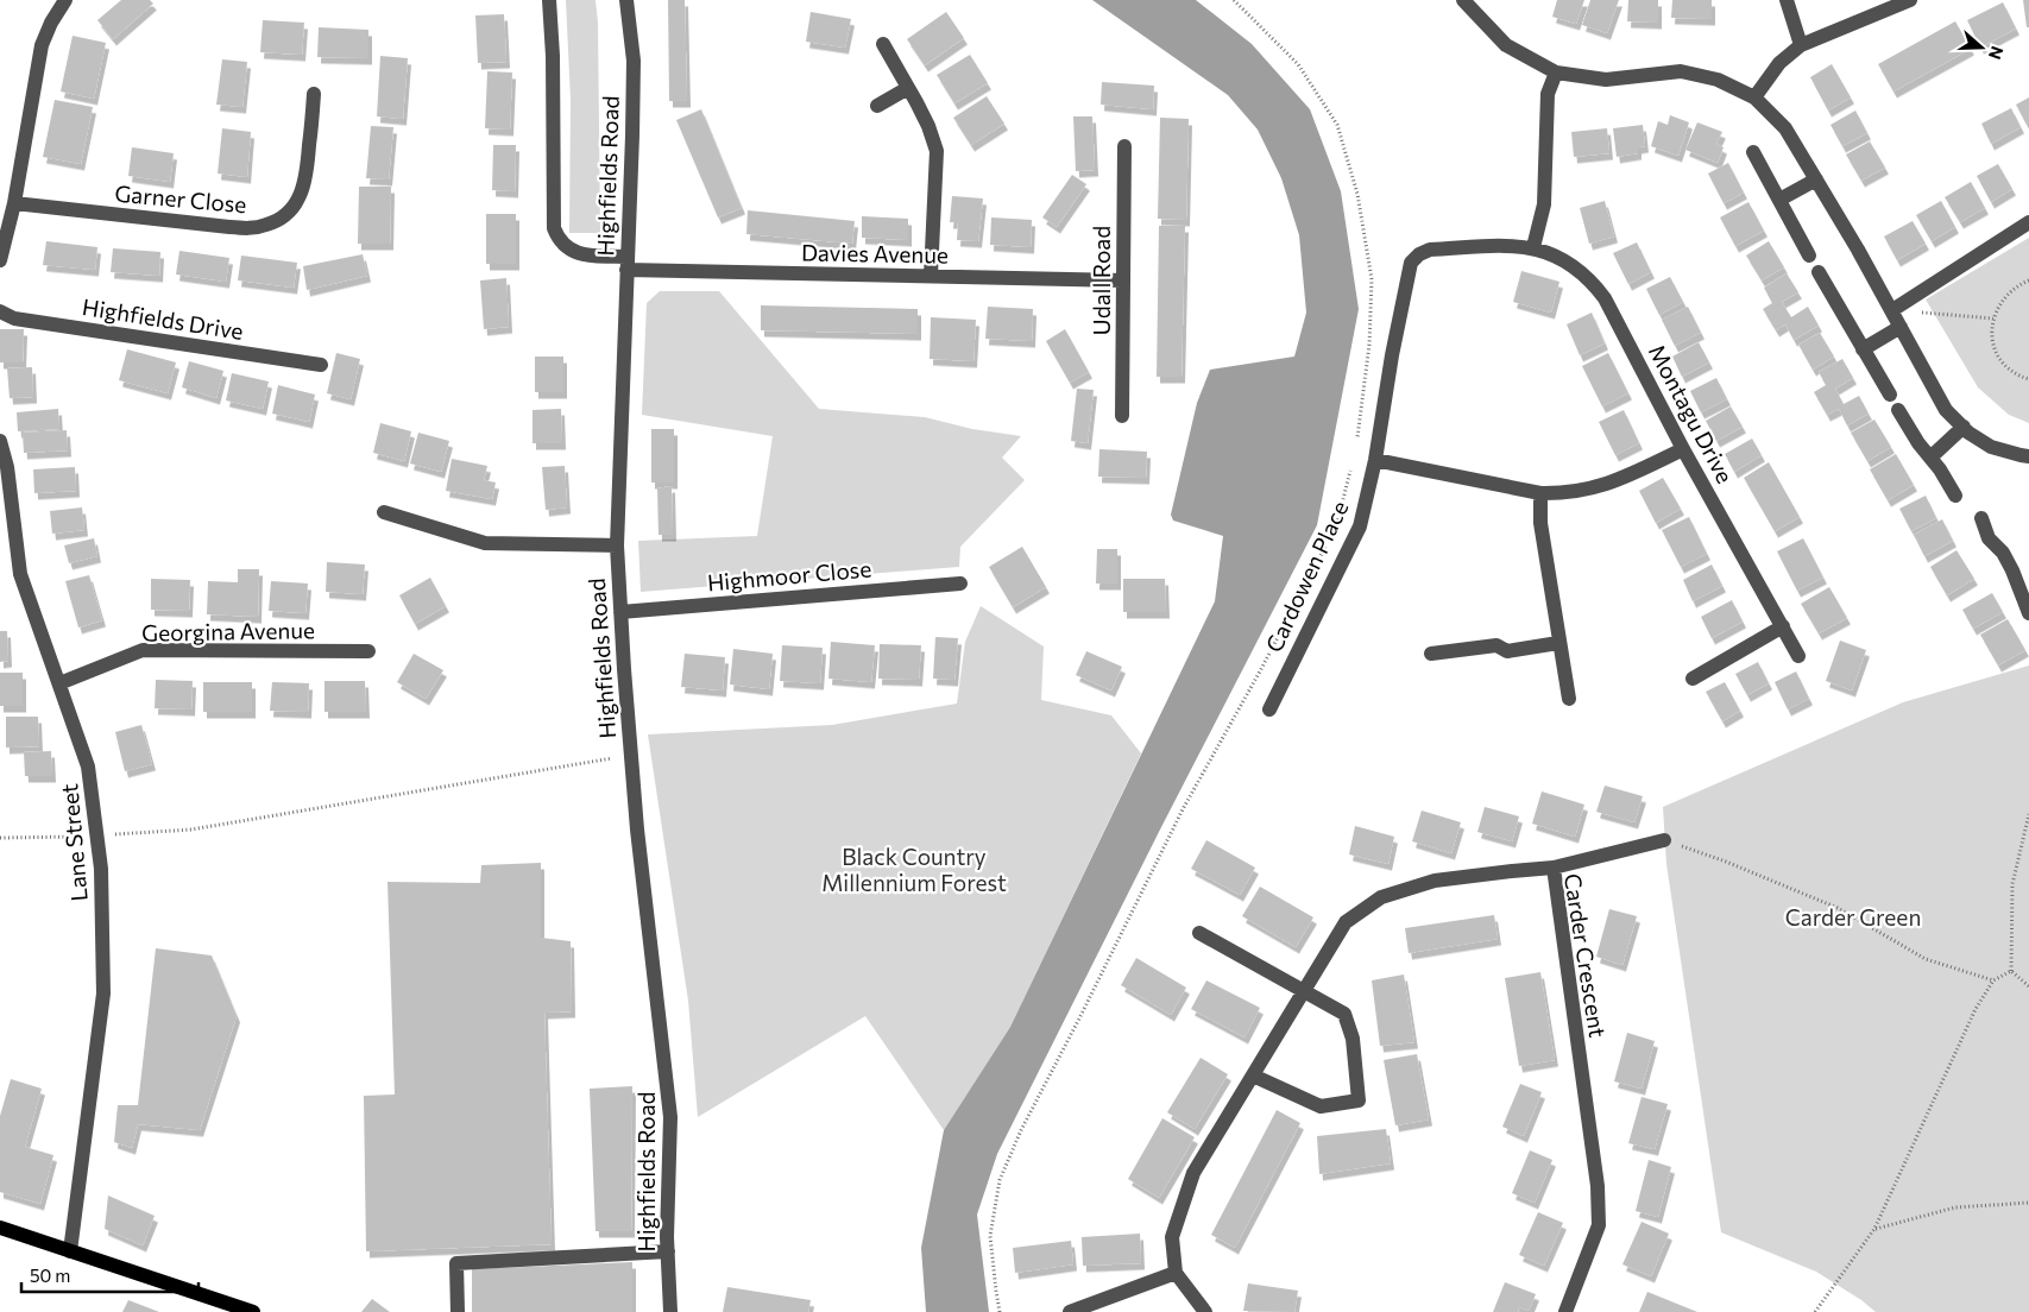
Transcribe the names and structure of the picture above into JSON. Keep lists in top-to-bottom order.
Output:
{
  "streets": {
    "street": [
      "Highfields Road",
      "Garner Close",
      "Davies Avenue",
      "Udall Road",
      "Highfields Drive",
      "Montagu Drive",
      "Highmoor Close",
      "Cardowen Place",
      "Georgina Avenue",
      "Lane Street",
      "Carder Crescent"
    ]
  },
  "crossings": [
    ["Highfields Road", "Davies Avenue"],
    ["Highfields Road", "Highmoor Close"],
    ["Davies Avenue", "Udall Road"],
    ["Montagu Drive", "Cardowen Place"],
    ["Georgina Avenue", "Lane Street"]
  ],
  "parks": ["Black Country Millennium Forest", "Carder Green"],
  "scale_bar": "50 m",
  "north": "right"
}
